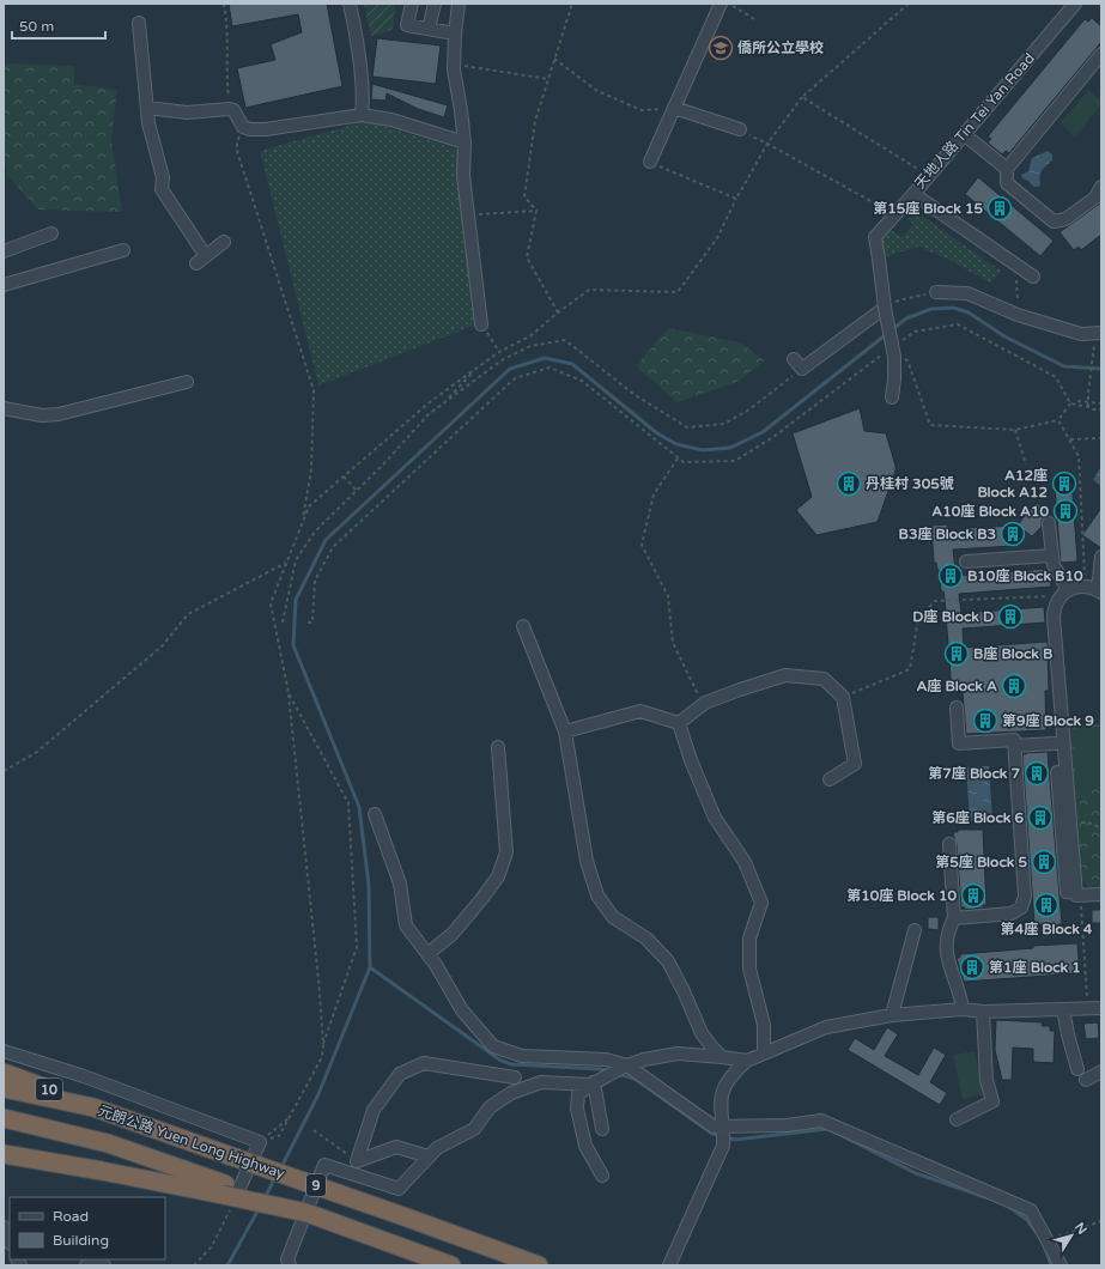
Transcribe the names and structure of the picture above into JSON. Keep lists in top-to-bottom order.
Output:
{
  "streets": {
    "highway": ["10", "元朗公路 Yuen Long Highway", "9"],
    "street": ["天地人路 Tin Tei Yan Road"]
  },
  "crossings": [
    ["10", "元朗公路 Yuen Long Highway"],
    ["元朗公路 Yuen Long Highway", "9"]
  ],
  "places": {
    "school or university": ["僑所公立學校"],
    "building": [
      "第15座 Block 15",
      "丹桂村 305號",
      "A12座 Block A12",
      "A10座 Block A10",
      "B3座 Block B3",
      "B10座 Block B10",
      "D座 Block D",
      "B座 Block B",
      "A座 Block A",
      "第9座 Block 9",
      "第7座 Block 7",
      "第6座 Block 6",
      "第5座 Block 5",
      "第10座 Block 10",
      "第4座 Block 4",
      "第1座 Block 1"
    ]
  },
  "legend": ["Road", "Building"],
  "scale_bar": "50 m",
  "north": "top right"
}
